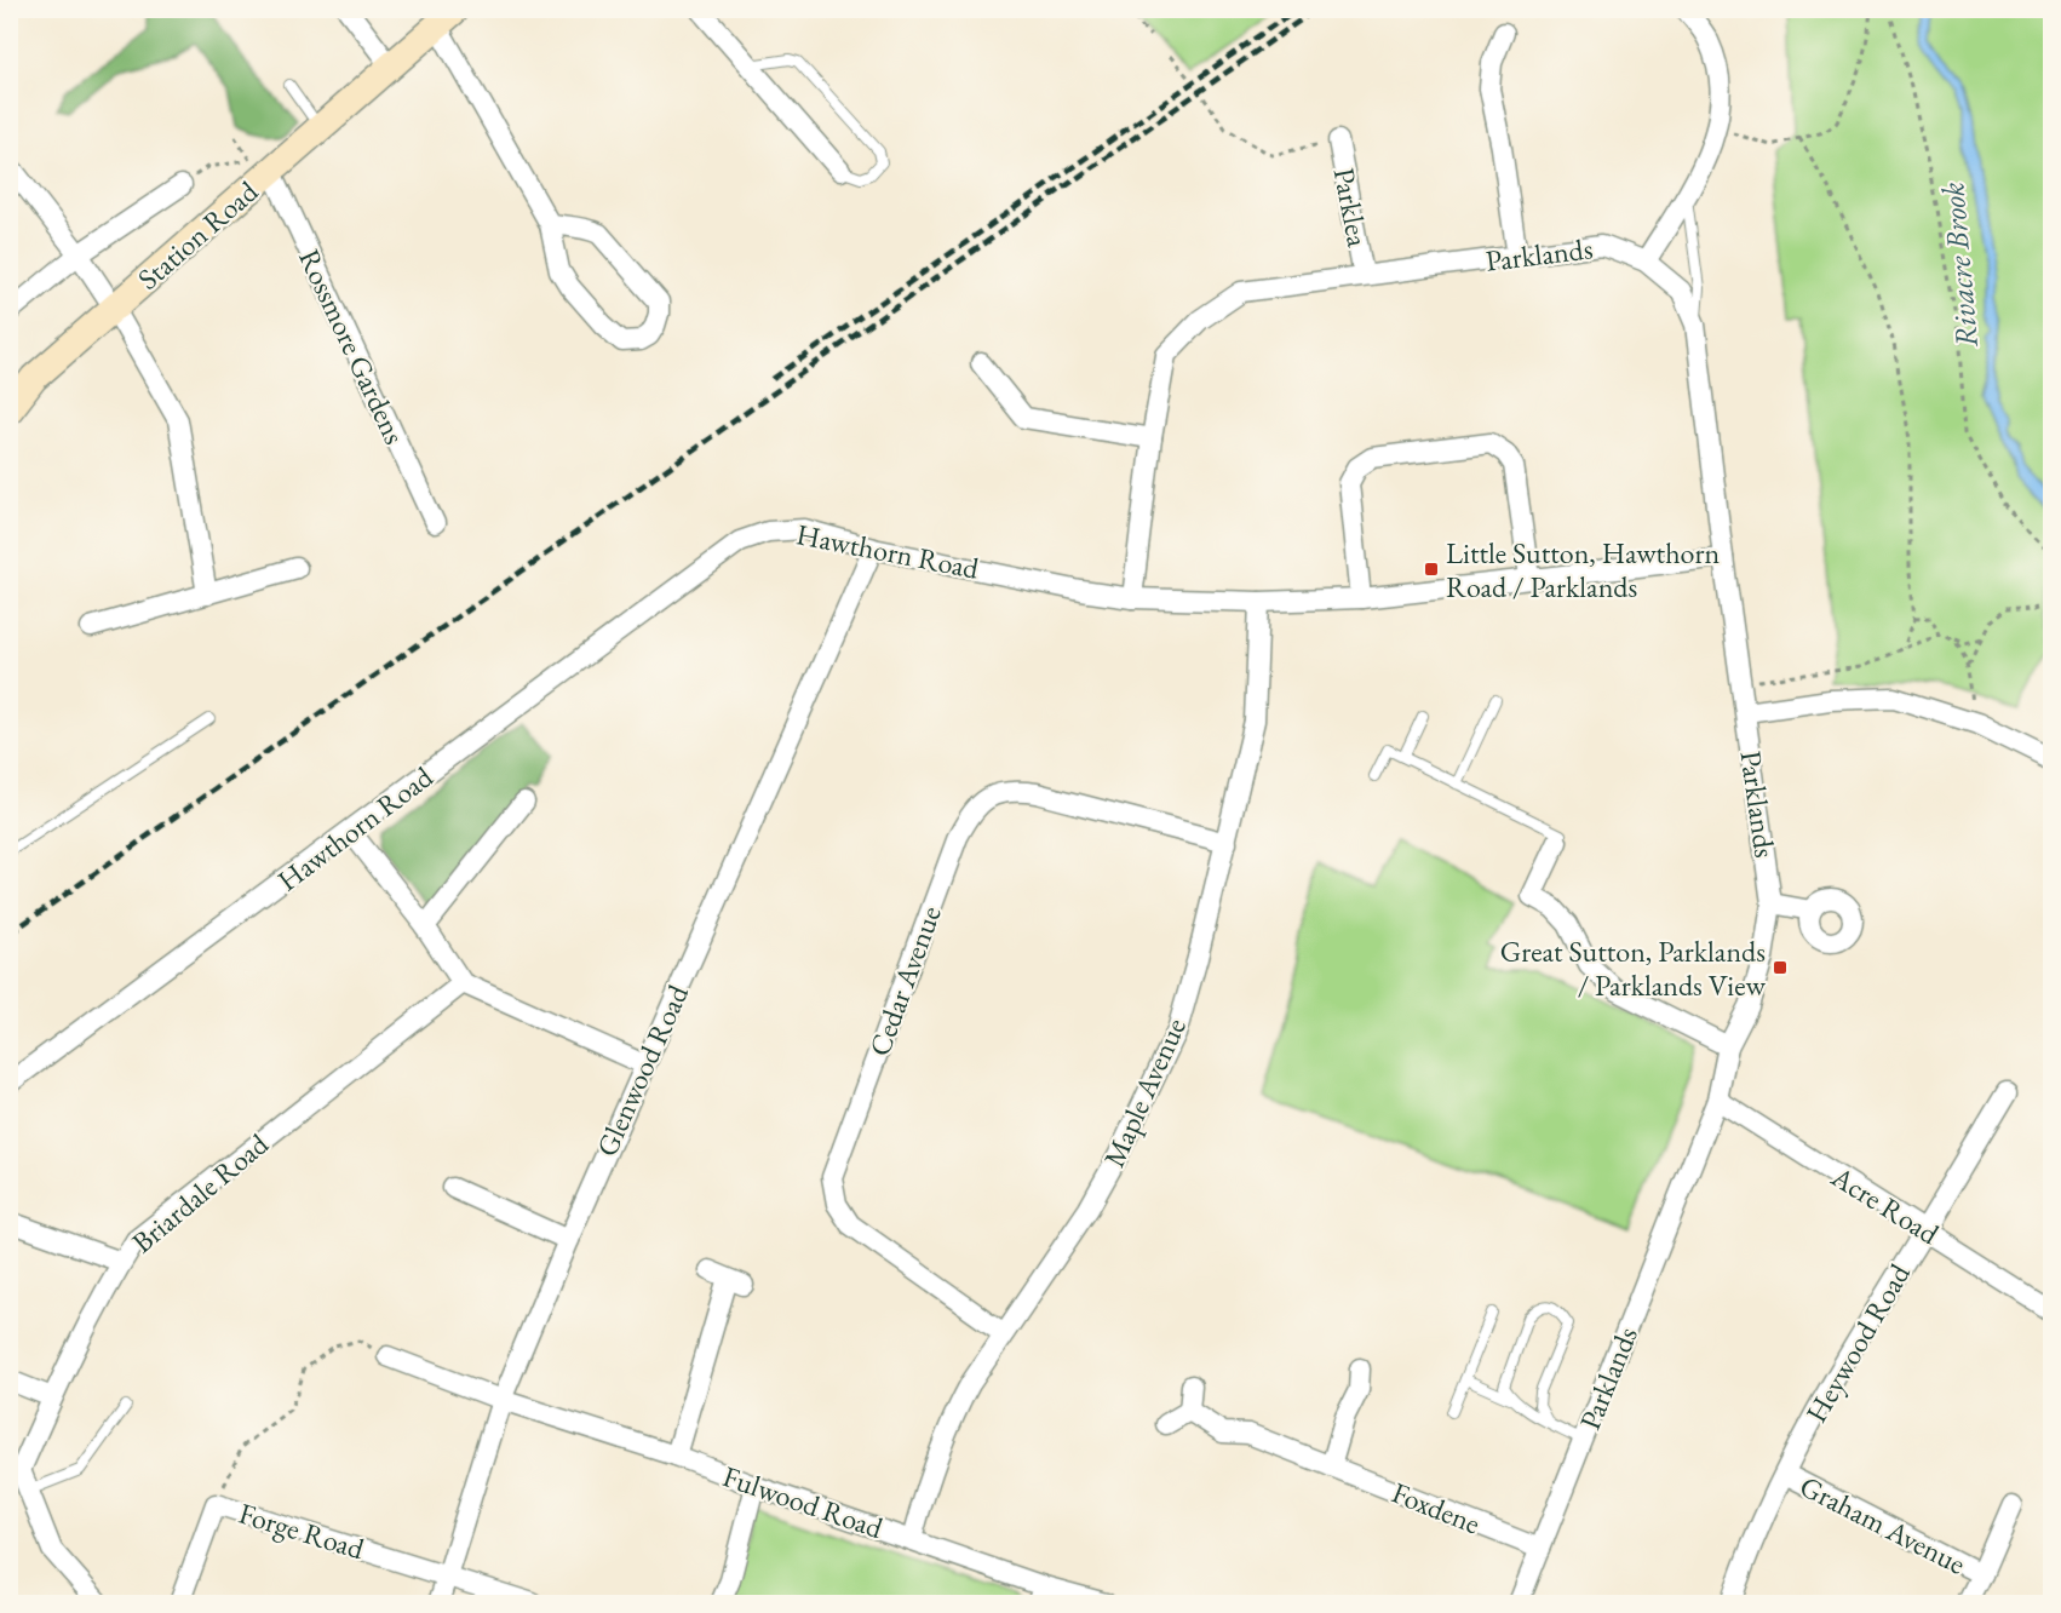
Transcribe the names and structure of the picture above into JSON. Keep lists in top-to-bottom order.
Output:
{
  "streets": {
    "main road": ["Station Road"],
    "street": [
      "Parklea",
      "Parklands",
      "Rossmore Gardens",
      "Hawthorn Road",
      "Cedar Avenue",
      "Glenwood Road",
      "Maple Avenue",
      "Briardale Road",
      "Acre Road",
      "Heywood Road",
      "Fulwood Road",
      "Foxdene",
      "Graham Avenue",
      "Forge Road"
    ]
  },
  "crossings": [
    ["Parklea", "Parklands"],
    ["Station Road", "Rossmore Gardens"],
    ["Parklands", "Hawthorn Road"],
    ["Parklands", "Acre Road"],
    ["Parklands", "Foxdene"],
    ["Hawthorn Road", "Glenwood Road"],
    ["Hawthorn Road", "Maple Avenue"],
    ["Cedar Avenue", "Maple Avenue"],
    ["Glenwood Road", "Fulwood Road"],
    ["Glenwood Road", "Forge Road"],
    ["Maple Avenue", "Fulwood Road"],
    ["Acre Road", "Heywood Road"],
    ["Heywood Road", "Graham Avenue"]
  ],
  "water": ["Rivacre Brook"],
  "places": {
    "transit": ["Little Sutton, Hawthorn Road / Parklands", "Great Sutton, Parklands / Parklands View"]
  }
}
